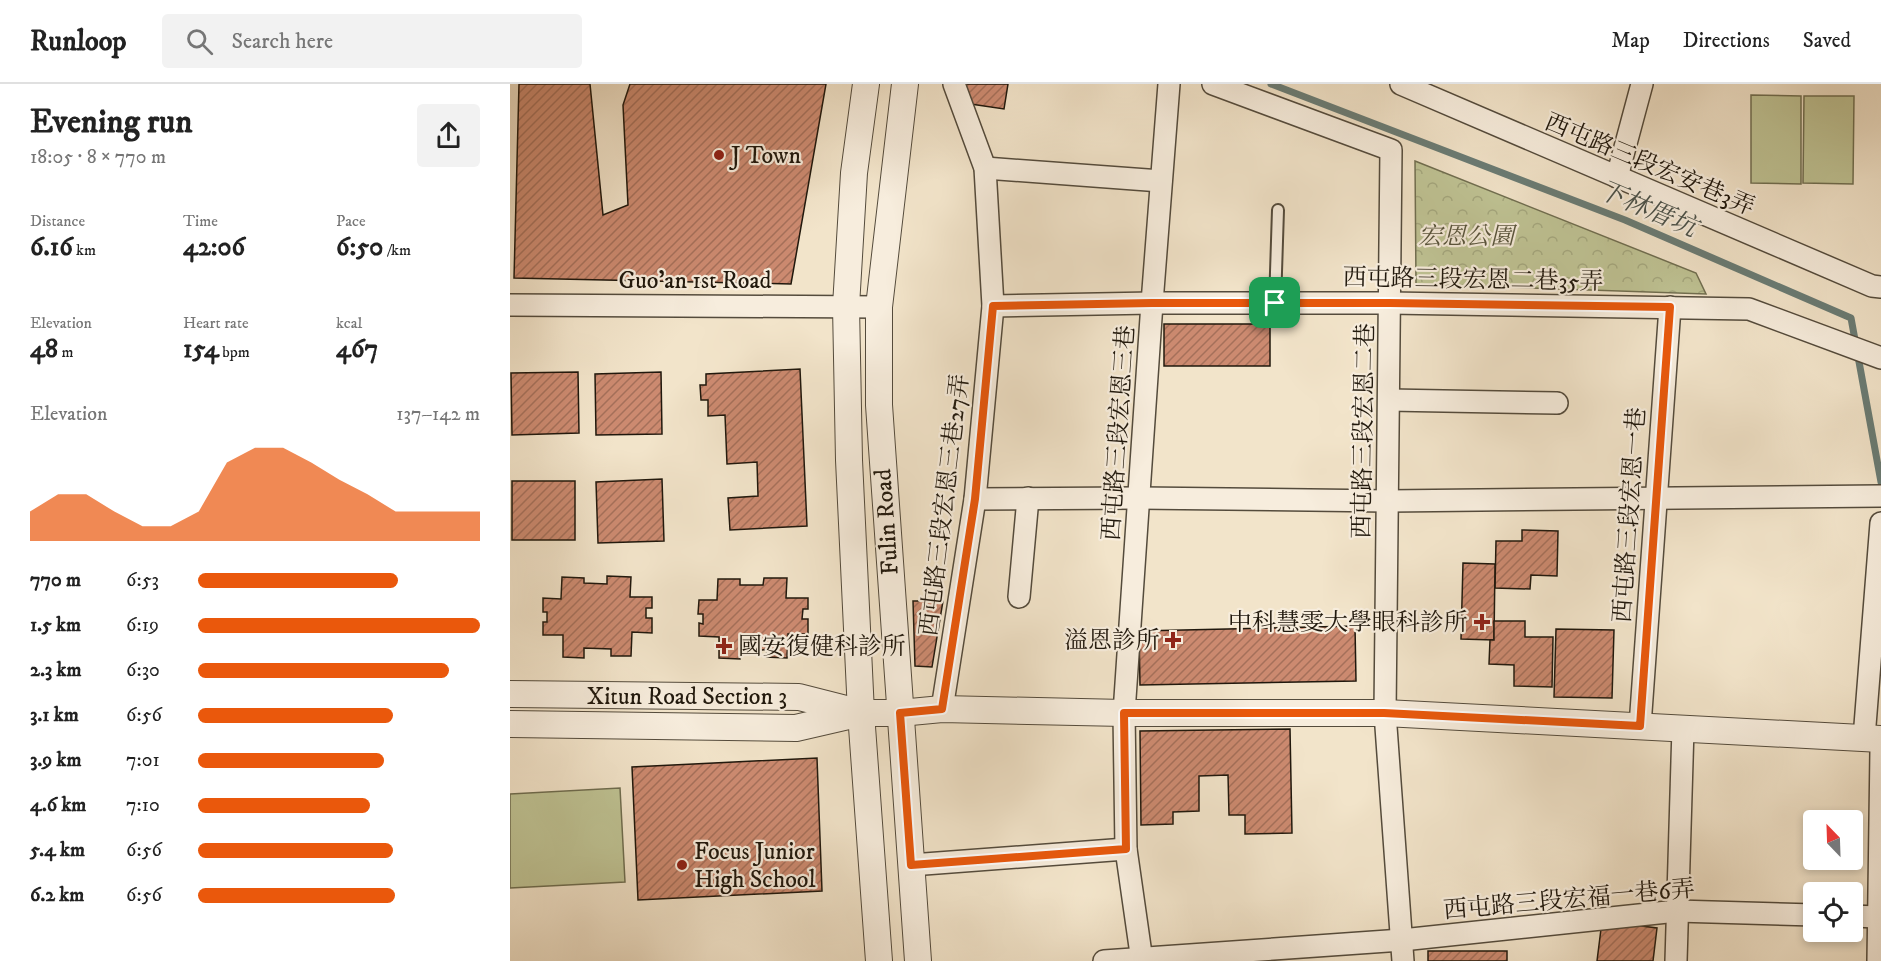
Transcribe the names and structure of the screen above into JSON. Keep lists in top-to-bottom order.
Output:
{
  "streets": {
    "street": [
      "西屯路三段宏安巷3弄",
      "西屯路三段宏恩二巷35弄",
      "Guo’an 1st Road",
      "西屯路三段宏恩二巷",
      "西屯路三段宏恩三巷",
      "西屯路三段宏恩三巷27弄",
      "西屯路三段宏恩一巷",
      "Fulin Road",
      "Xitun Road Section 3",
      "西屯路三段宏福一巷6弄"
    ]
  },
  "crossings": [
    ["西屯路三段宏恩二巷35弄", "西屯路三段宏恩二巷"],
    ["西屯路三段宏恩二巷35弄", "西屯路三段宏恩三巷"],
    ["西屯路三段宏恩二巷35弄", "西屯路三段宏恩一巷"],
    ["Guo’an 1st Road", "Fulin Road"],
    ["西屯路三段宏恩二巷", "Xitun Road Section 3"],
    ["西屯路三段宏恩二巷", "西屯路三段宏福一巷6弄"],
    ["西屯路三段宏恩三巷", "Xitun Road Section 3"],
    ["西屯路三段宏恩三巷", "西屯路三段宏福一巷6弄"],
    ["西屯路三段宏恩三巷27弄", "Xitun Road Section 3"],
    ["西屯路三段宏恩一巷", "Xitun Road Section 3"],
    ["Fulin Road", "Xitun Road Section 3"]
  ],
  "water": ["下林厝坑"],
  "parks": ["宏恩公園"],
  "places": {
    "other": ["J Town", "Focus Junior High School"],
    "health": ["中科慧雯大學眼科診所", "溢恩診所", "國安復健科診所"]
  },
  "north": "top left",
  "page": {
    "header": "Runloop",
    "search": "Search here",
    "nav": ["Map", "Directions", "Saved"],
    "heading": ["Evening run", "18:05 · 8 × 770 m"],
    "stats": [
      ["Distance", "6.16 km"],
      ["Time", "42:06"],
      ["Pace", "6:50 /km"],
      ["Elevation", "48 m"],
      ["Heart rate", "154 bpm"],
      ["kcal", "467"]
    ],
    "chart": ["Elevation", "137–142 m"],
    "list": [
      {
        "name": "770 m",
        "note": "6:53"
      },
      {
        "name": "1.5 km",
        "note": "6:19"
      },
      {
        "name": "2.3 km",
        "note": "6:30"
      },
      {
        "name": "3.1 km",
        "note": "6:56"
      },
      {
        "name": "3.9 km",
        "note": "7:01"
      },
      {
        "name": "4.6 km",
        "note": "7:10"
      },
      {
        "name": "5.4 km",
        "note": "6:56"
      },
      {
        "name": "6.2 km",
        "note": "6:56"
      }
    ]
  }
}
